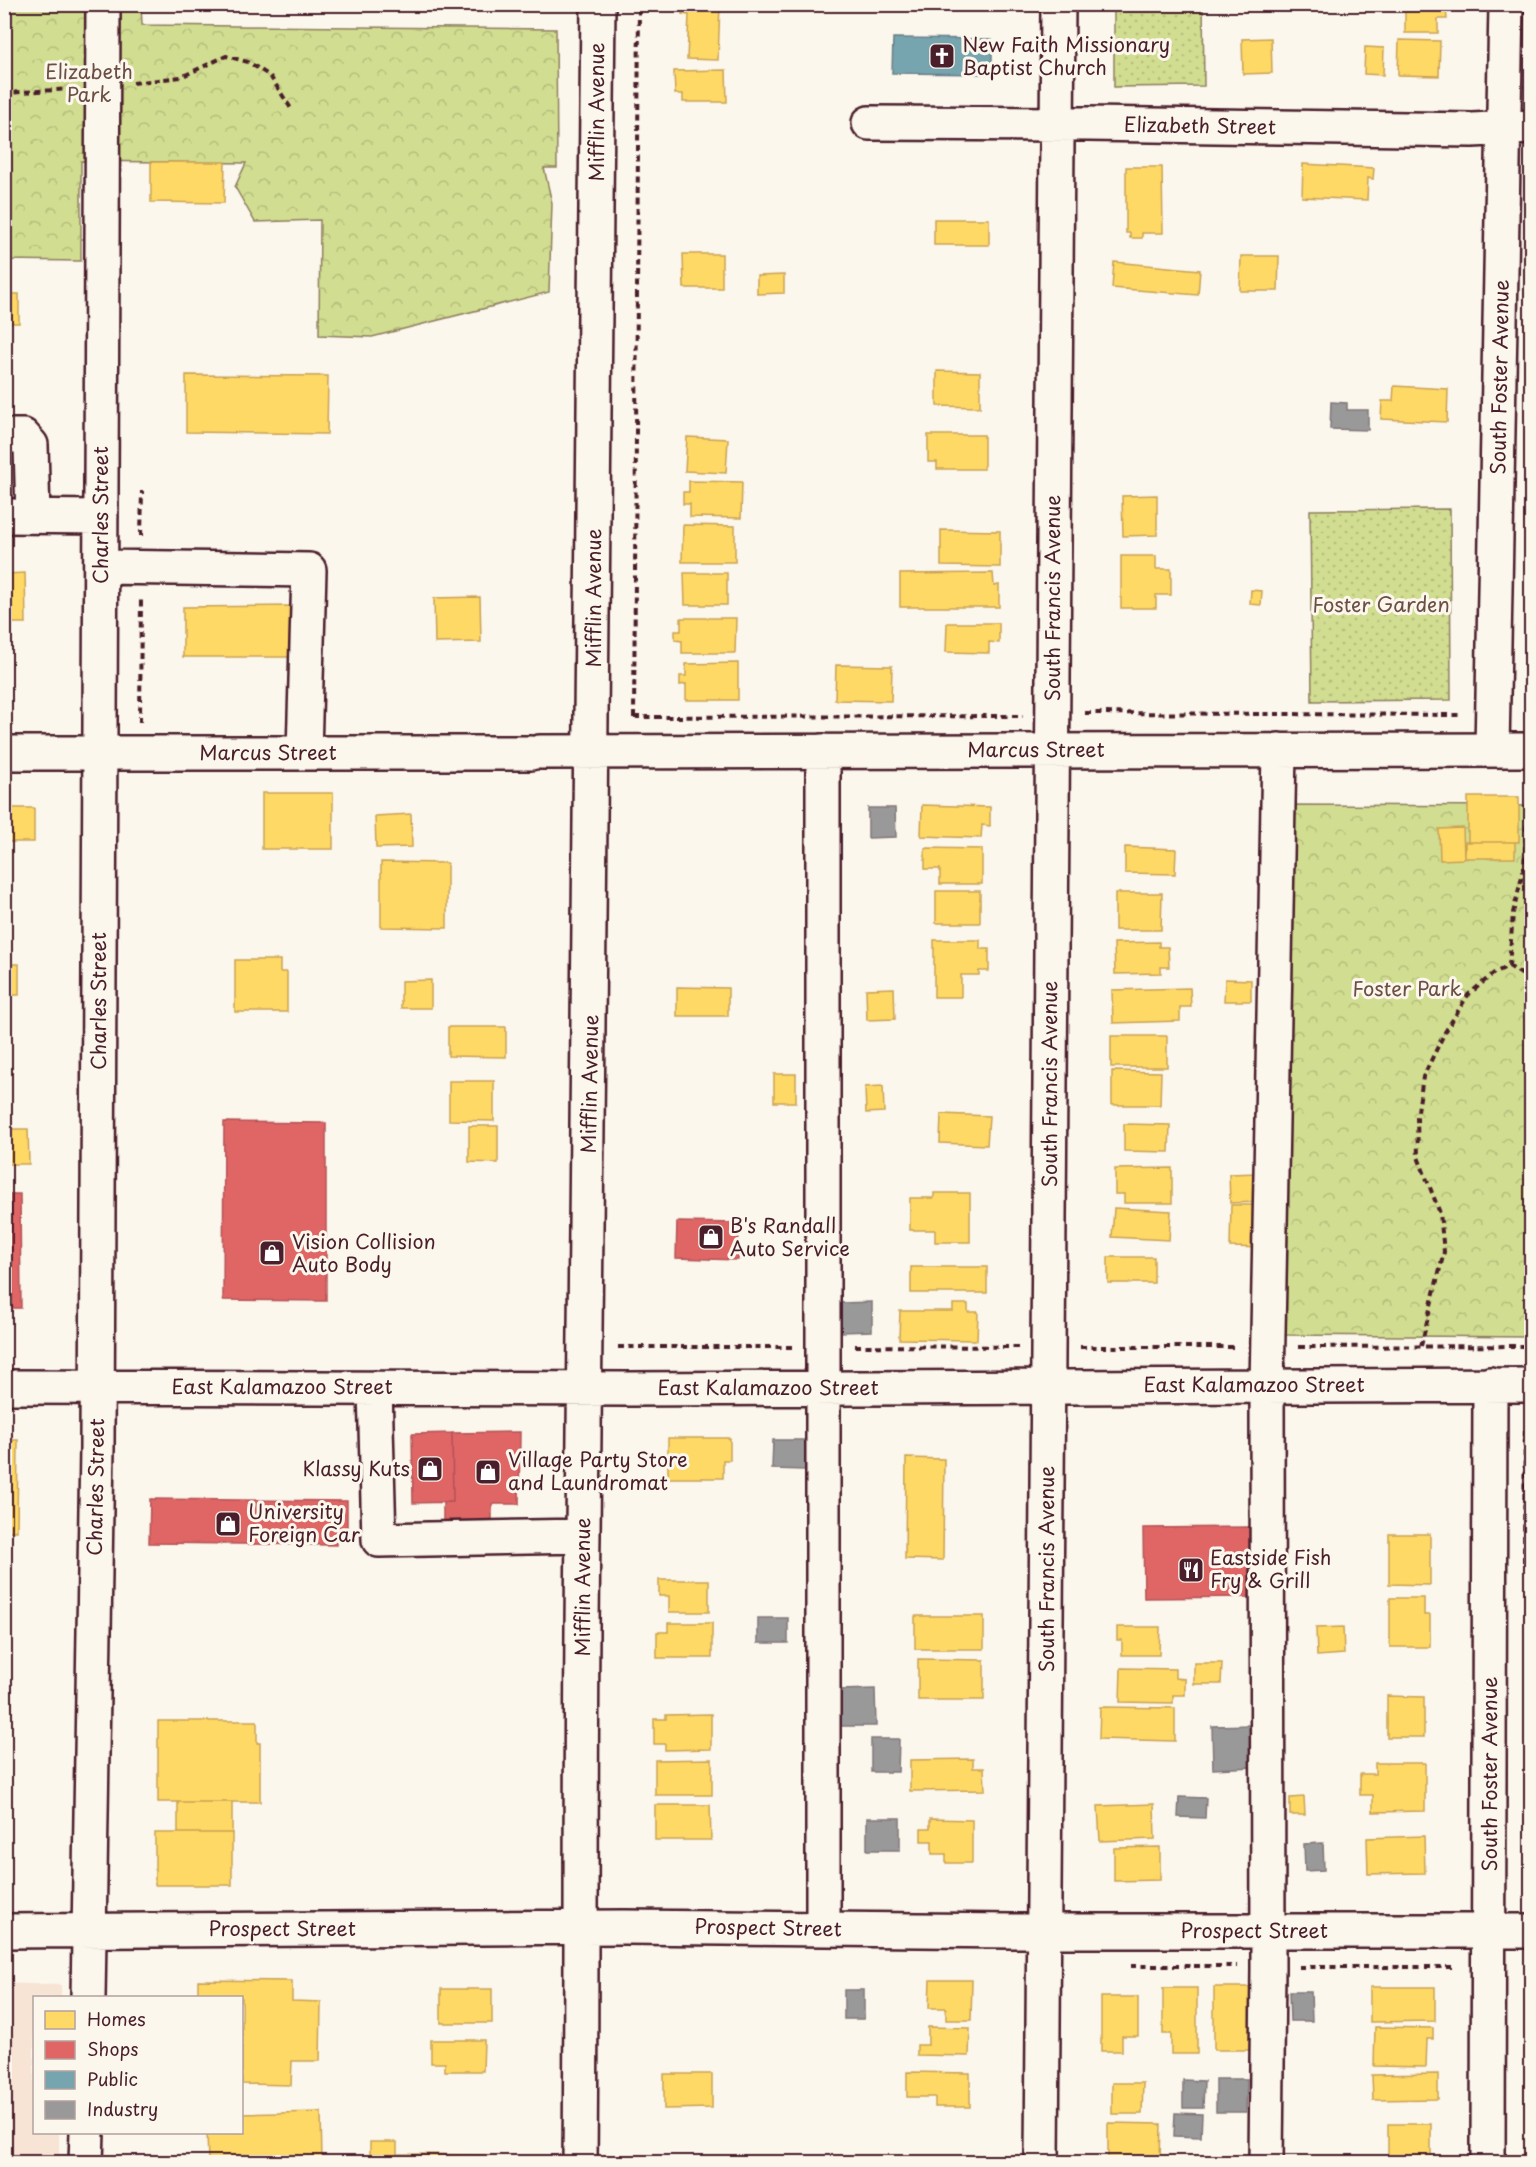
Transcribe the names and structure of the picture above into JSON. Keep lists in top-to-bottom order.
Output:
{
  "streets": {
    "street": [
      "Mifflin Avenue",
      "Elizabeth Street",
      "South Foster Avenue",
      "Charles Street",
      "South Francis Avenue",
      "Marcus Street",
      "East Kalamazoo Street",
      "Prospect Street"
    ]
  },
  "crossings": [
    ["Mifflin Avenue", "Marcus Street"],
    ["Mifflin Avenue", "East Kalamazoo Street"],
    ["Mifflin Avenue", "Prospect Street"],
    ["Elizabeth Street", "South Foster Avenue"],
    ["Elizabeth Street", "South Francis Avenue"],
    ["South Foster Avenue", "Marcus Street"],
    ["South Foster Avenue", "East Kalamazoo Street"],
    ["South Foster Avenue", "Prospect Street"],
    ["Charles Street", "Marcus Street"],
    ["Charles Street", "East Kalamazoo Street"],
    ["Charles Street", "Prospect Street"],
    ["South Francis Avenue", "Marcus Street"],
    ["South Francis Avenue", "East Kalamazoo Street"],
    ["South Francis Avenue", "Prospect Street"]
  ],
  "parks": ["Elizabeth Park", "Foster Garden", "Foster Park"],
  "places": {
    "church": ["New Faith Missionary Baptist Church"],
    "shop": [
      "B's Randall Auto Service",
      "Vision Collision Auto Body",
      "Klassy Kuts",
      "Village Party Store and Laundromat",
      "University Foreign Car"
    ],
    "restaurant": ["Eastside Fish Fry & Grill"]
  },
  "legend": [
    "Homes",
    "Shops",
    "Public",
    "Industry"
  ]
}
